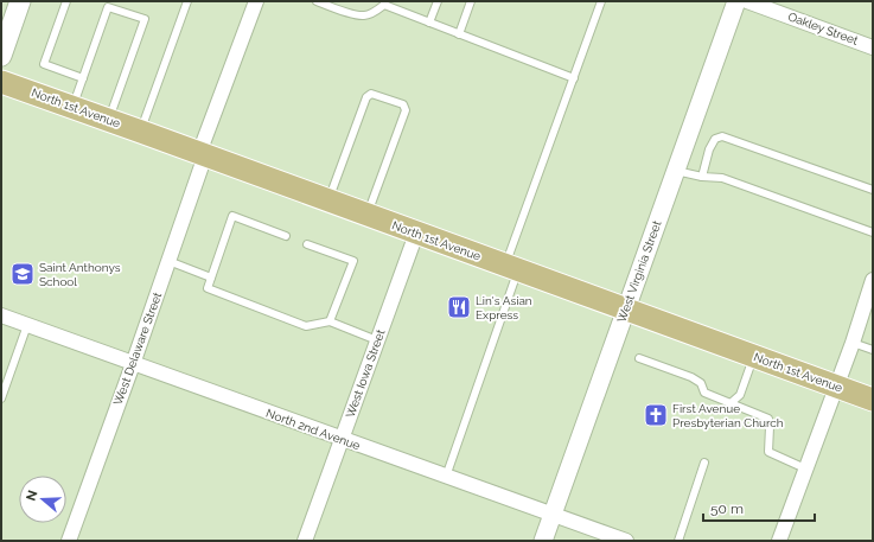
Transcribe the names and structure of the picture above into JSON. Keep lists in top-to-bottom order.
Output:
{
  "streets": {
    "main road": ["North 1st Avenue"],
    "street": [
      "Oakley Street",
      "West Virginia Street",
      "West Delaware Street",
      "West Iowa Street",
      "North 2nd Avenue"
    ]
  },
  "crossings": [
    ["North 1st Avenue", "West Virginia Street"],
    ["North 1st Avenue", "West Delaware Street"],
    ["North 1st Avenue", "West Iowa Street"],
    ["West Virginia Street", "North 2nd Avenue"],
    ["West Delaware Street", "North 2nd Avenue"],
    ["West Iowa Street", "North 2nd Avenue"]
  ],
  "places": {
    "school or university": ["Saint Anthonys School"],
    "restaurant": ["Lin's Asian Express"],
    "church": ["First Avenue Presbyterian Church"]
  },
  "scale_bar": "50 m",
  "north": "left"
}
